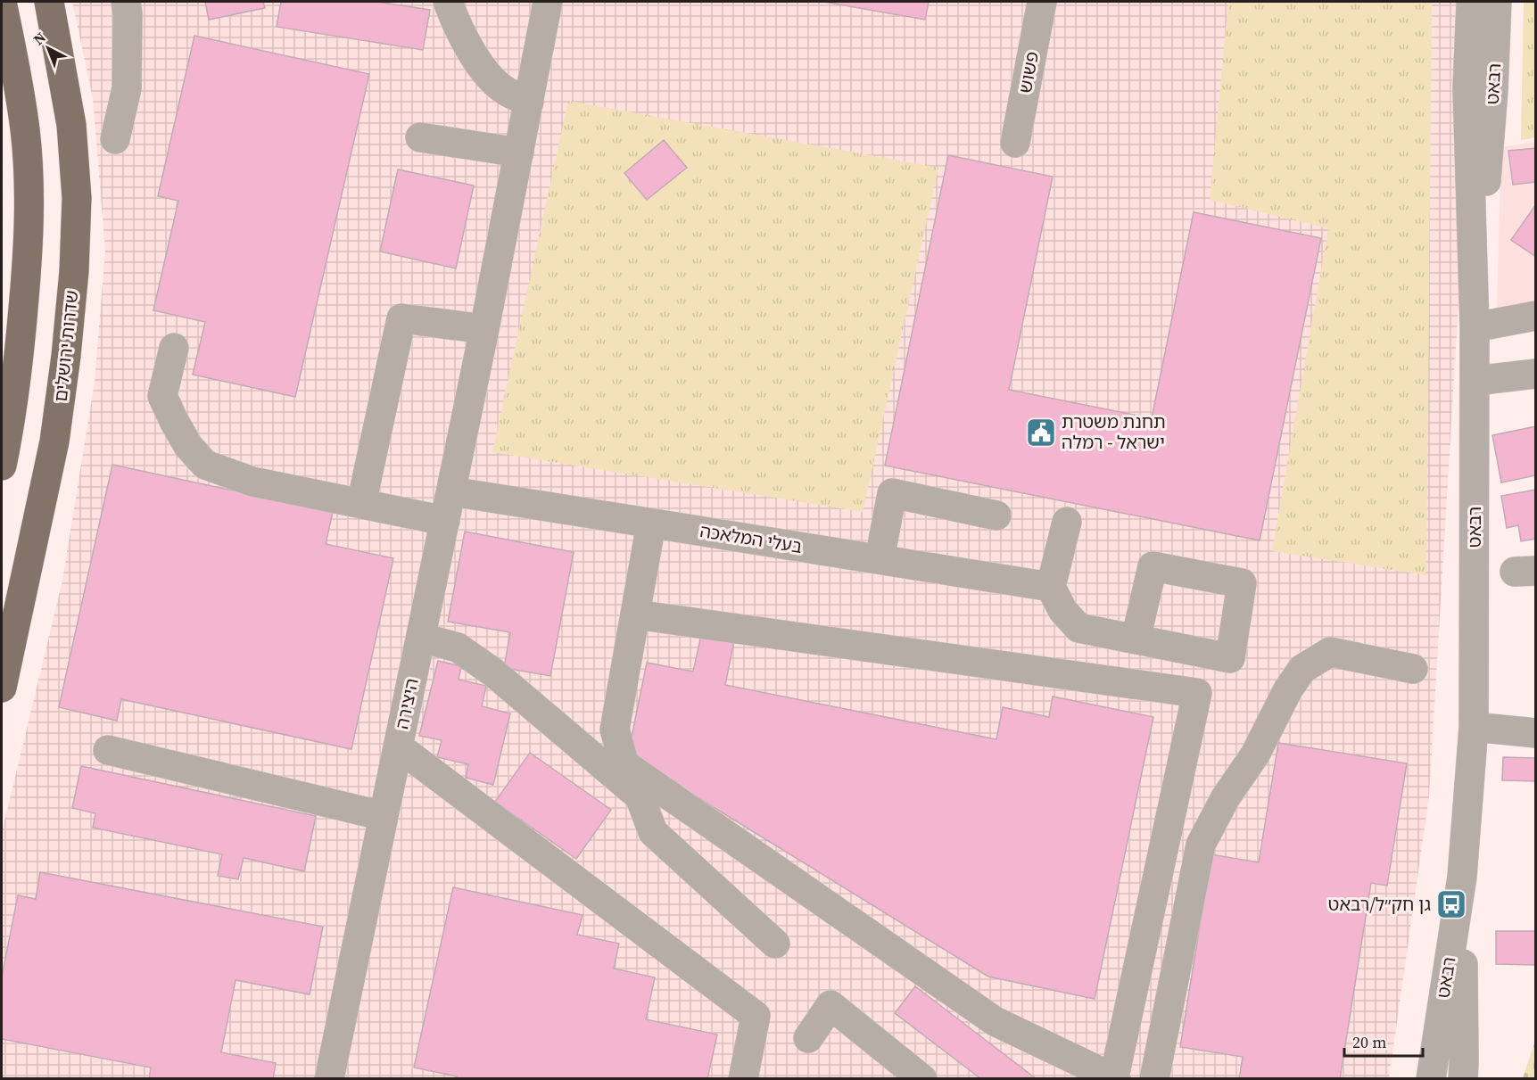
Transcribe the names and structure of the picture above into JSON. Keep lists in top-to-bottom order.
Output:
{
  "streets": {
    "main road": ["שדרות ירושלים"],
    "street": [
      "פשוש",
      "רבאט",
      "בעלי המלאכה",
      "היצירה"
    ]
  },
  "crossings": [
    ["בעלי המלאכה", "היצירה"]
  ],
  "places": {
    "public building": ["תחנת משטרת ישראל - רמלה"],
    "bus stop": ["גן חק״ל/רבאט"]
  },
  "scale_bar": "20 m",
  "north": "top left"
}
